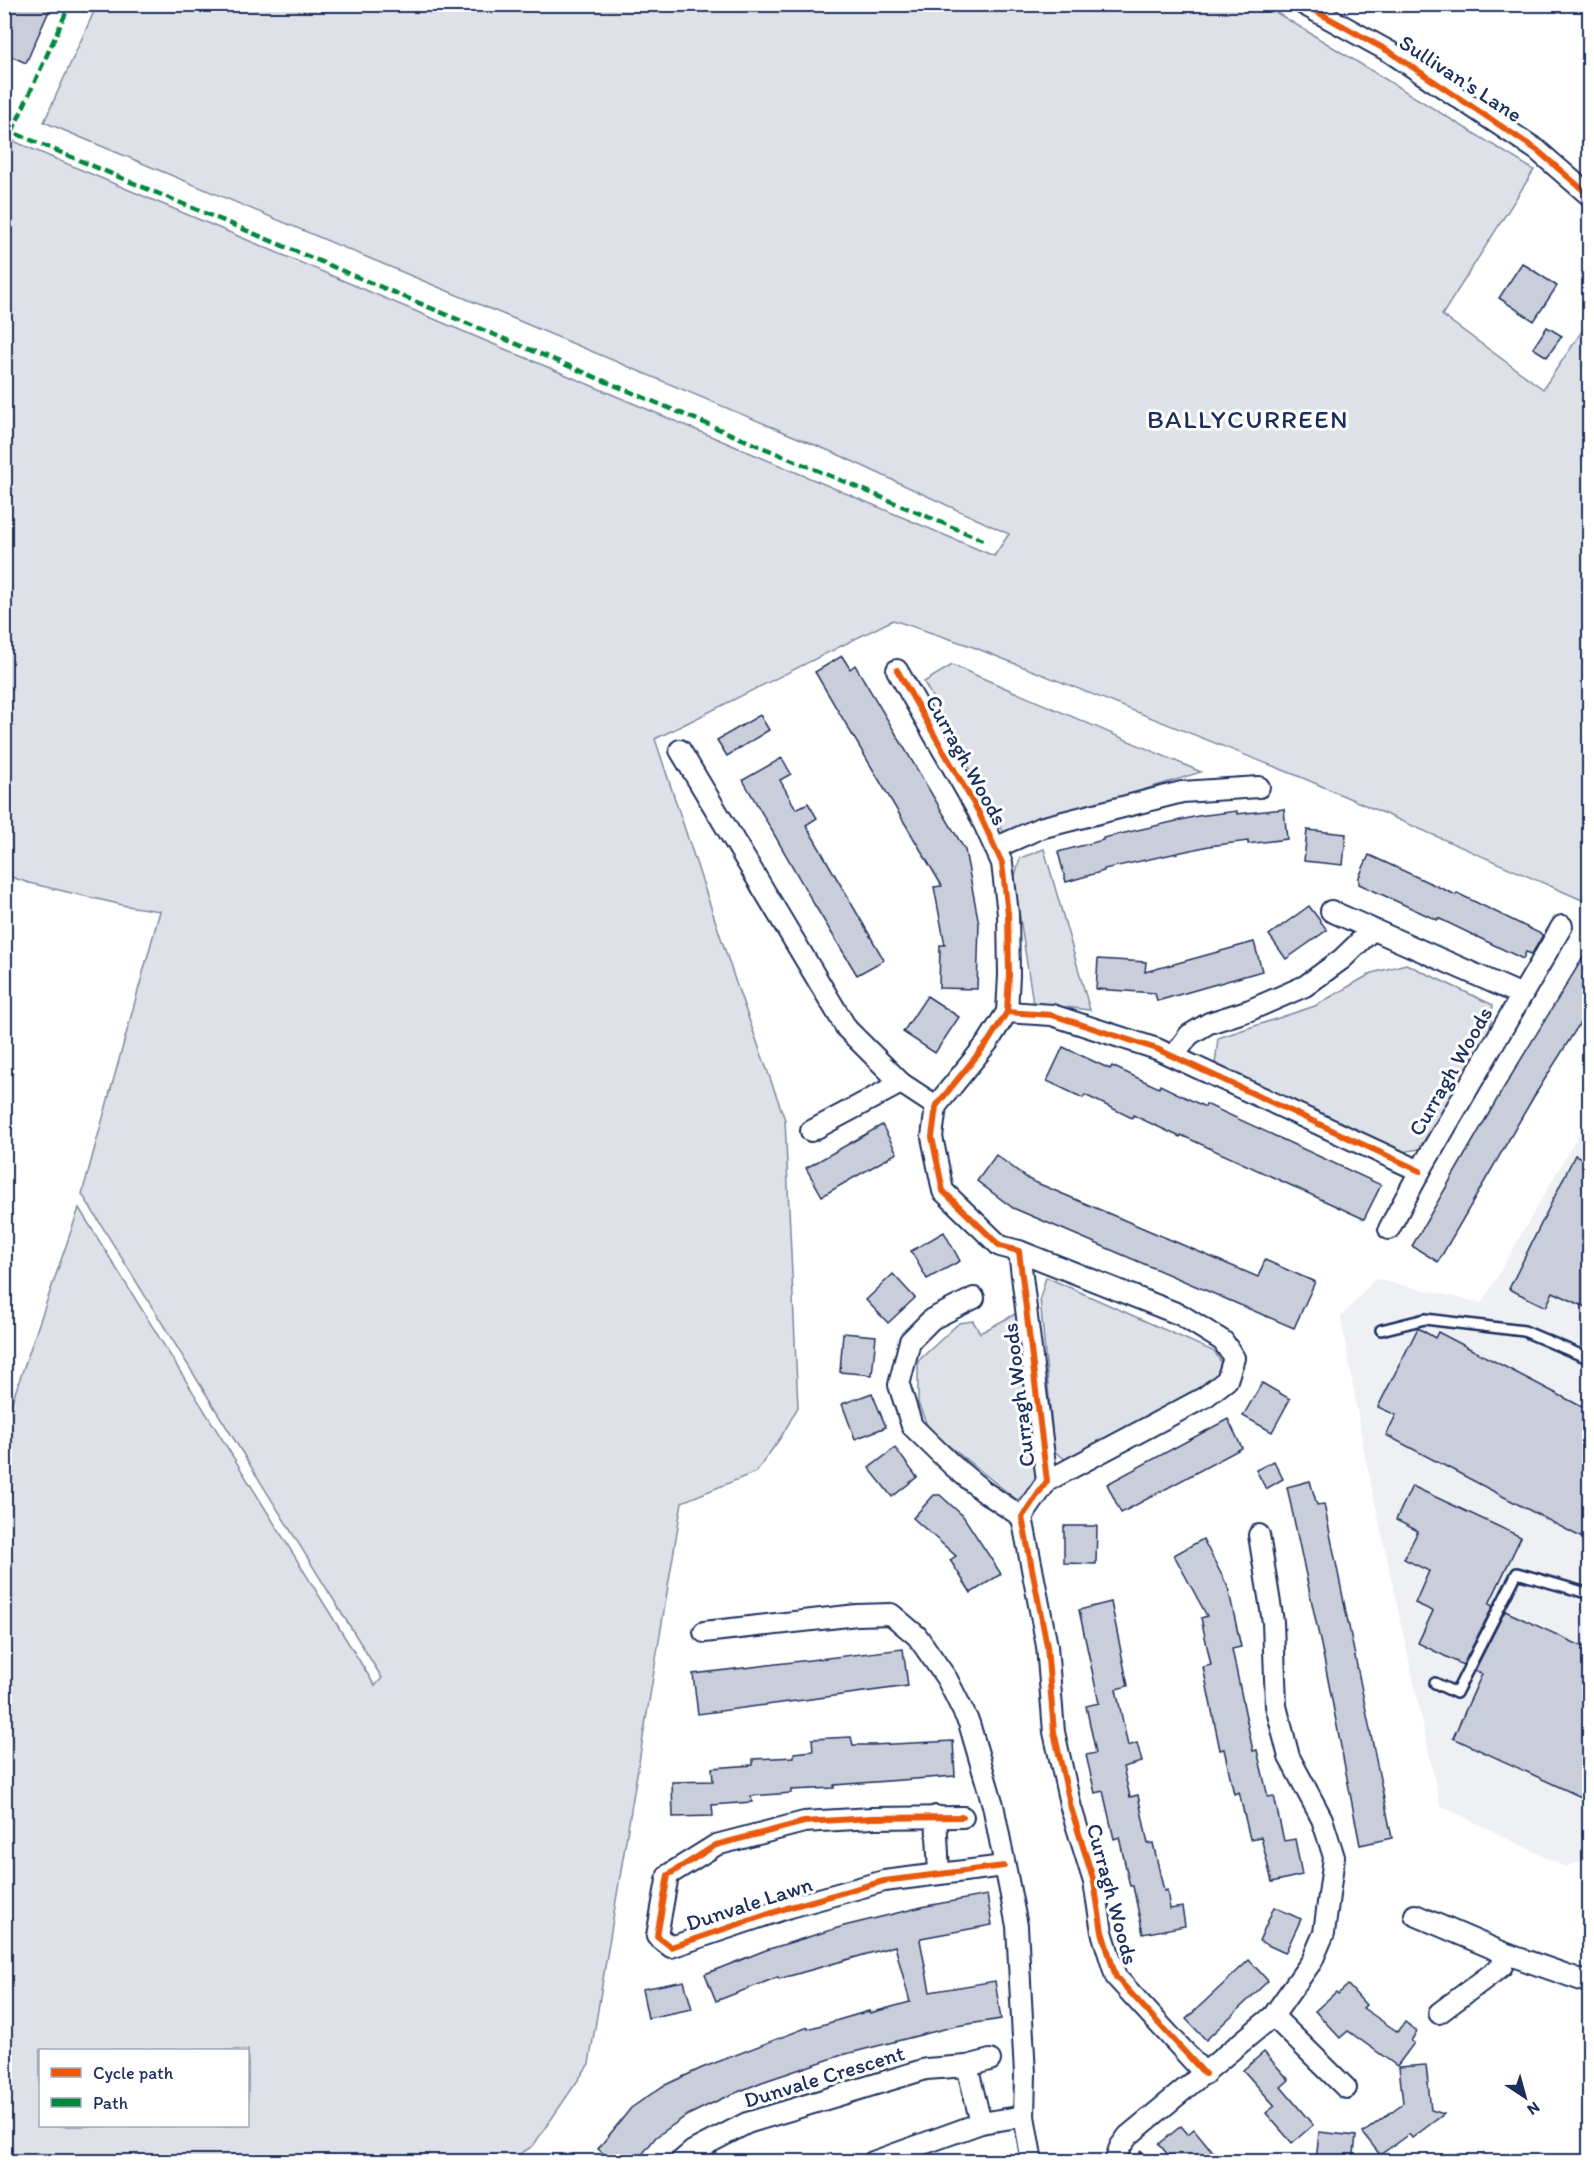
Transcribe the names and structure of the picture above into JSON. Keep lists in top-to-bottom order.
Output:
{
  "streets": {
    "street": [
      "Sullivan's Lane",
      "Curragh Woods",
      "Dunvale Lawn",
      "Dunvale Crescent"
    ]
  },
  "districts": ["BALLYCURREEN"],
  "legend": ["Cycle path", "Path"],
  "north": "bottom right"
}
